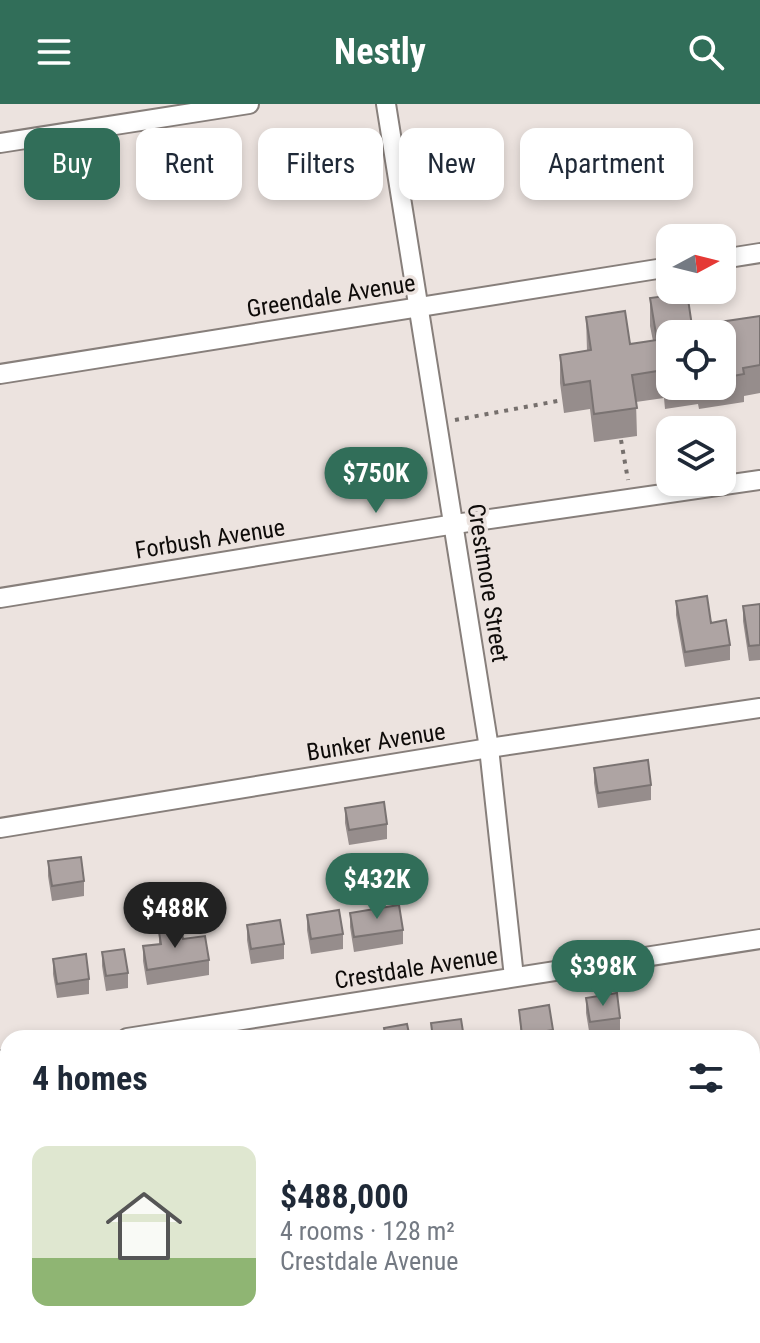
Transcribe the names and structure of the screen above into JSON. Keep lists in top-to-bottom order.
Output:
{
  "streets": {
    "street": [
      "Greendale Avenue",
      "Forbush Avenue",
      "Crestmore Street",
      "Bunker Avenue",
      "Crestdale Avenue"
    ]
  },
  "crossings": [
    ["Greendale Avenue", "Crestmore Street"],
    ["Forbush Avenue", "Crestmore Street"],
    ["Crestmore Street", "Bunker Avenue"],
    ["Crestmore Street", "Crestdale Avenue"]
  ],
  "north": "right",
  "page": {
    "header": "Nestly",
    "chip": [
      "Buy",
      "Rent",
      "Filters",
      "New",
      "Apartment"
    ],
    "price": [
      "$750K",
      "$432K",
      "$488K",
      "$398K"
    ],
    "heading": "4 homes",
    "list": [
      {
        "name": "$488,000",
        "note": "4 rooms · 128 m² · Crestdale Avenue"
      }
    ]
  }
}
